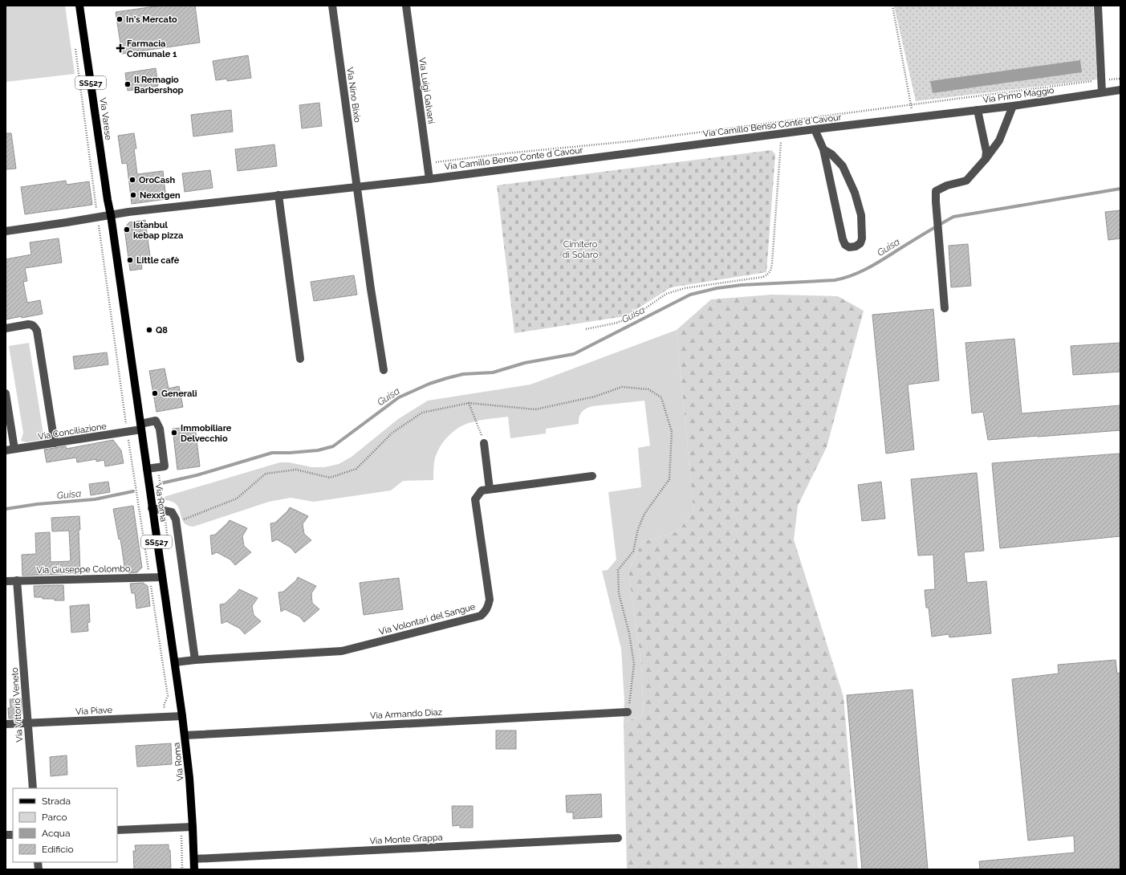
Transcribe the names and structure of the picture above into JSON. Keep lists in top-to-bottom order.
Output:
{
  "streets": {
    "main road": ["SS527", "Via Varese", "Via Roma"],
    "street": [
      "Via Luigi Galvani",
      "Via Nino Bixio",
      "Via Primo Maggio",
      "Via Camillo Benso Conte d Cavour",
      "Via Conciliazione",
      "Via Giuseppe Colombo",
      "Via Volontari del Sangue",
      "Via Vittorio Veneto",
      "Via Piave",
      "Via Armando Diaz",
      "Via Monte Grappa"
    ]
  },
  "crossings": [
    ["Via Luigi Galvani", "Via Camillo Benso Conte d Cavour"],
    ["Via Nino Bixio", "Via Camillo Benso Conte d Cavour"],
    ["Via Primo Maggio", "Via Camillo Benso Conte d Cavour"],
    ["Via Varese", "Via Camillo Benso Conte d Cavour"],
    ["Via Varese", "Via Roma"],
    ["Via Camillo Benso Conte d Cavour", "Via Roma"],
    ["Via Conciliazione", "Via Roma"],
    ["Via Roma", "Via Giuseppe Colombo"],
    ["Via Roma", "Via Volontari del Sangue"],
    ["Via Roma", "Via Piave"],
    ["Via Roma", "Via Armando Diaz"],
    ["Via Roma", "Via Monte Grappa"],
    ["Via Giuseppe Colombo", "Via Vittorio Veneto"],
    ["Via Vittorio Veneto", "Via Piave"]
  ],
  "water": ["Guisa"],
  "parks": ["Cimitero di Solaro"],
  "places": {
    "other": [
      "In's Mercato",
      "Il Remagio Barbershop",
      "OroCash",
      "Nexxtgen",
      "Istanbul kebap pizza",
      "Little cafè",
      "Q8",
      "Generali",
      "Immobiliare Delvecchio"
    ],
    "health": ["Farmacia Comunale 1"]
  },
  "legend": [
    "Strada",
    "Parco",
    "Acqua",
    "Edificio"
  ]
}
